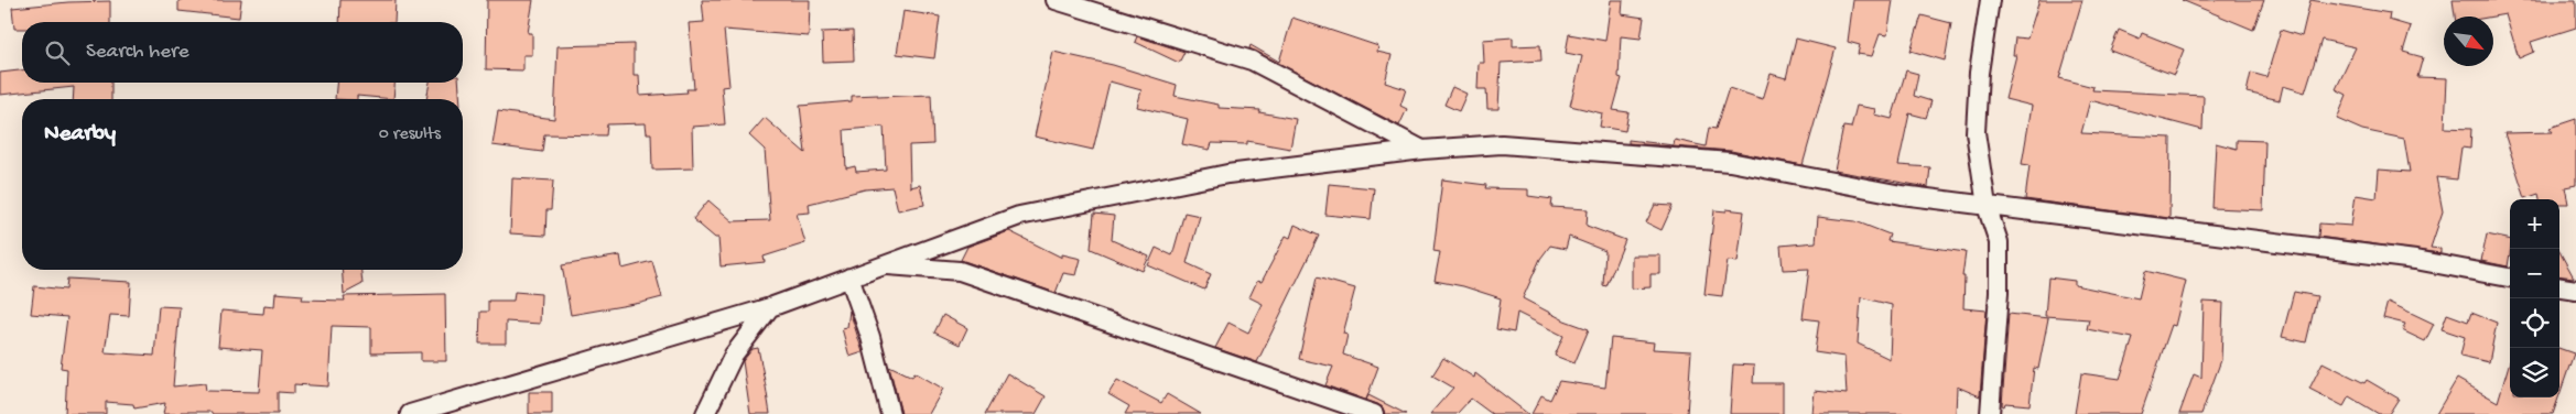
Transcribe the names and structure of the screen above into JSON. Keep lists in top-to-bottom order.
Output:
{
  "north": "bottom right",
  "page": {
    "search": "Search here",
    "heading": ["Nearby", "0 results"],
    "map_buttons": ["+", "−"]
  }
}
